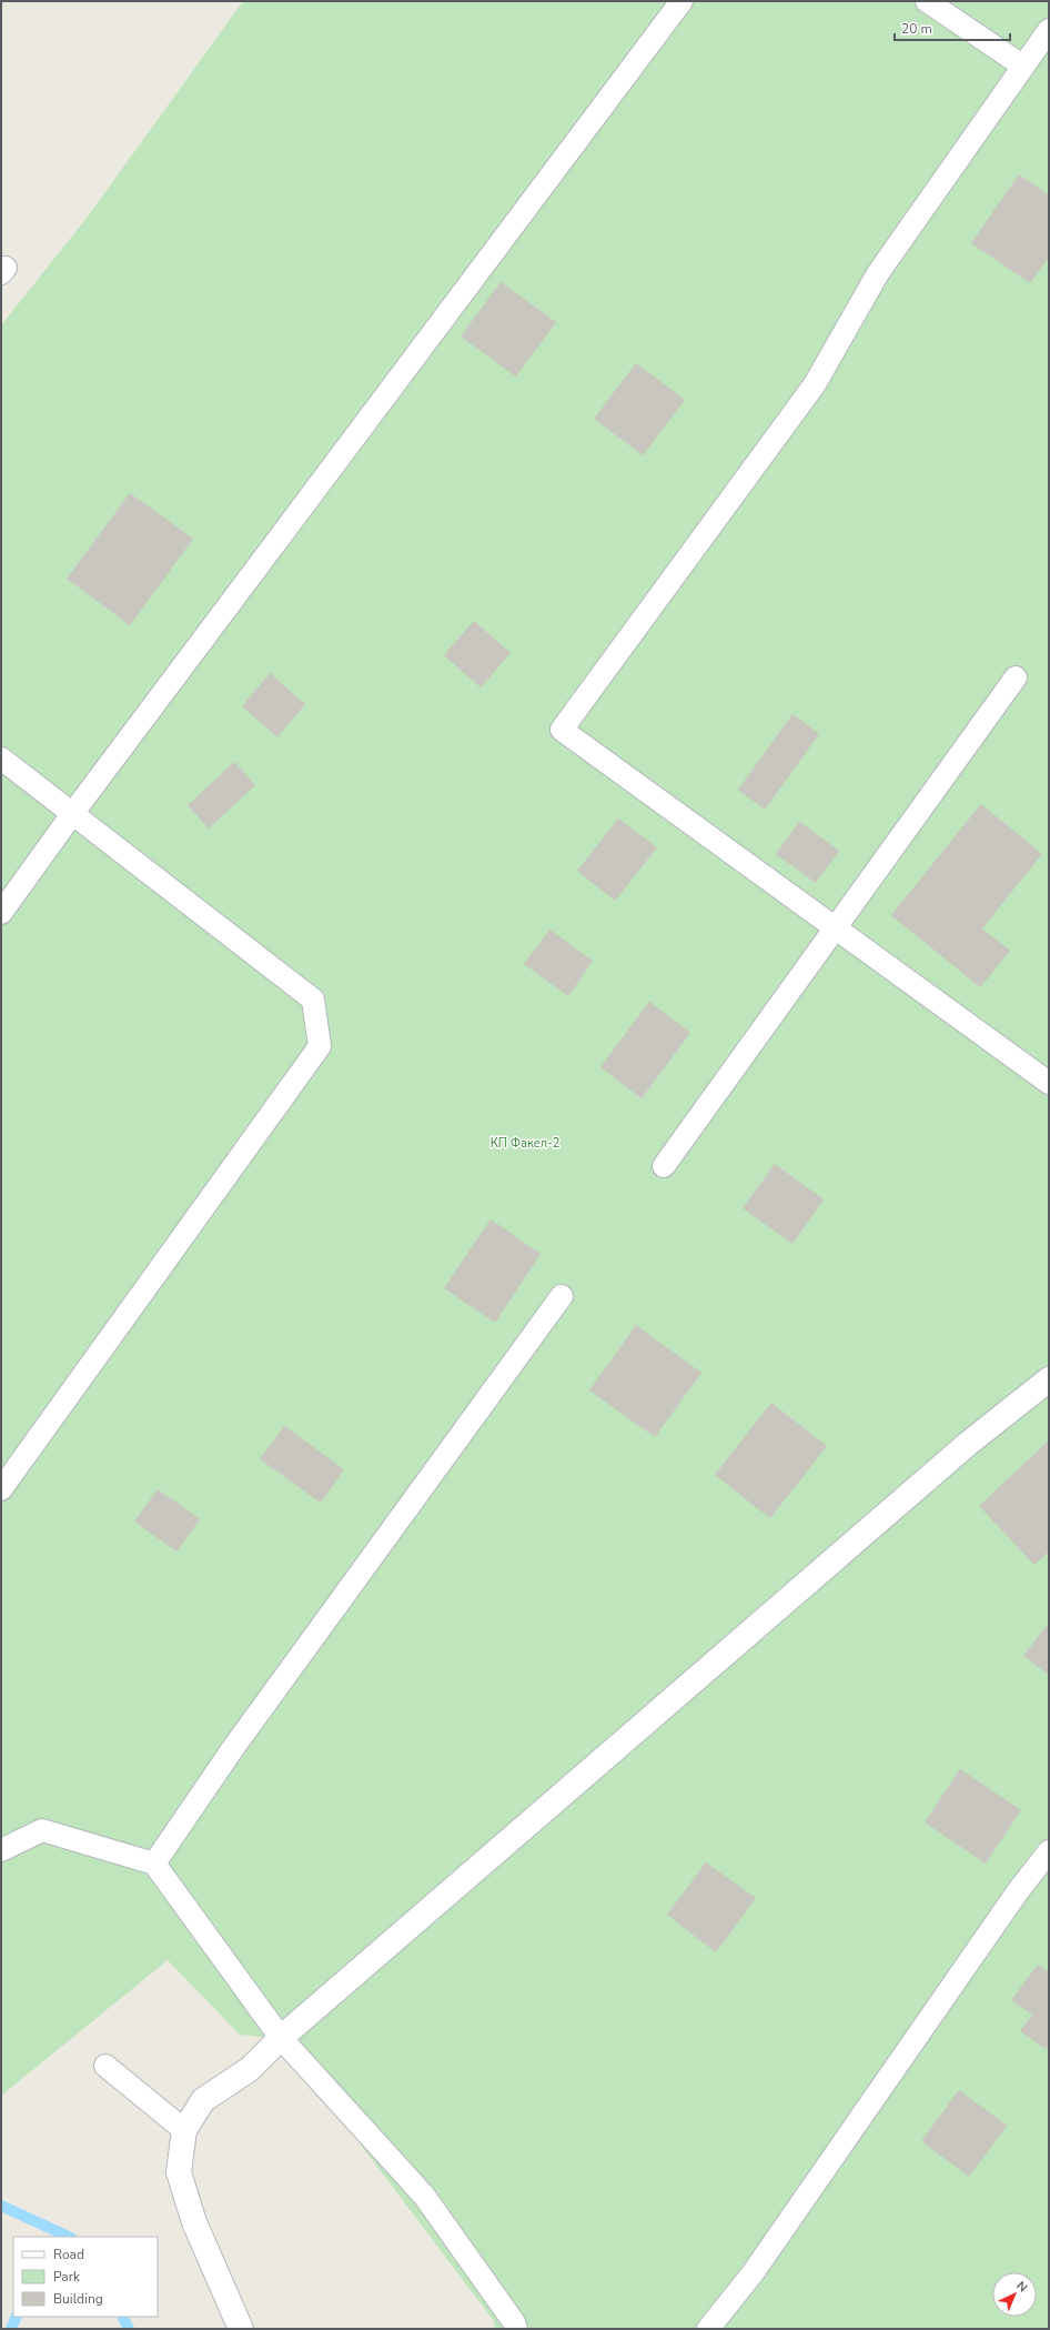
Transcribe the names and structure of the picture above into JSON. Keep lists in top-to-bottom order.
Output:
{
  "parks": ["КП Факел-2"],
  "legend": ["Road", "Park", "Building"],
  "scale_bar": "20 m",
  "north": "top right"
}
